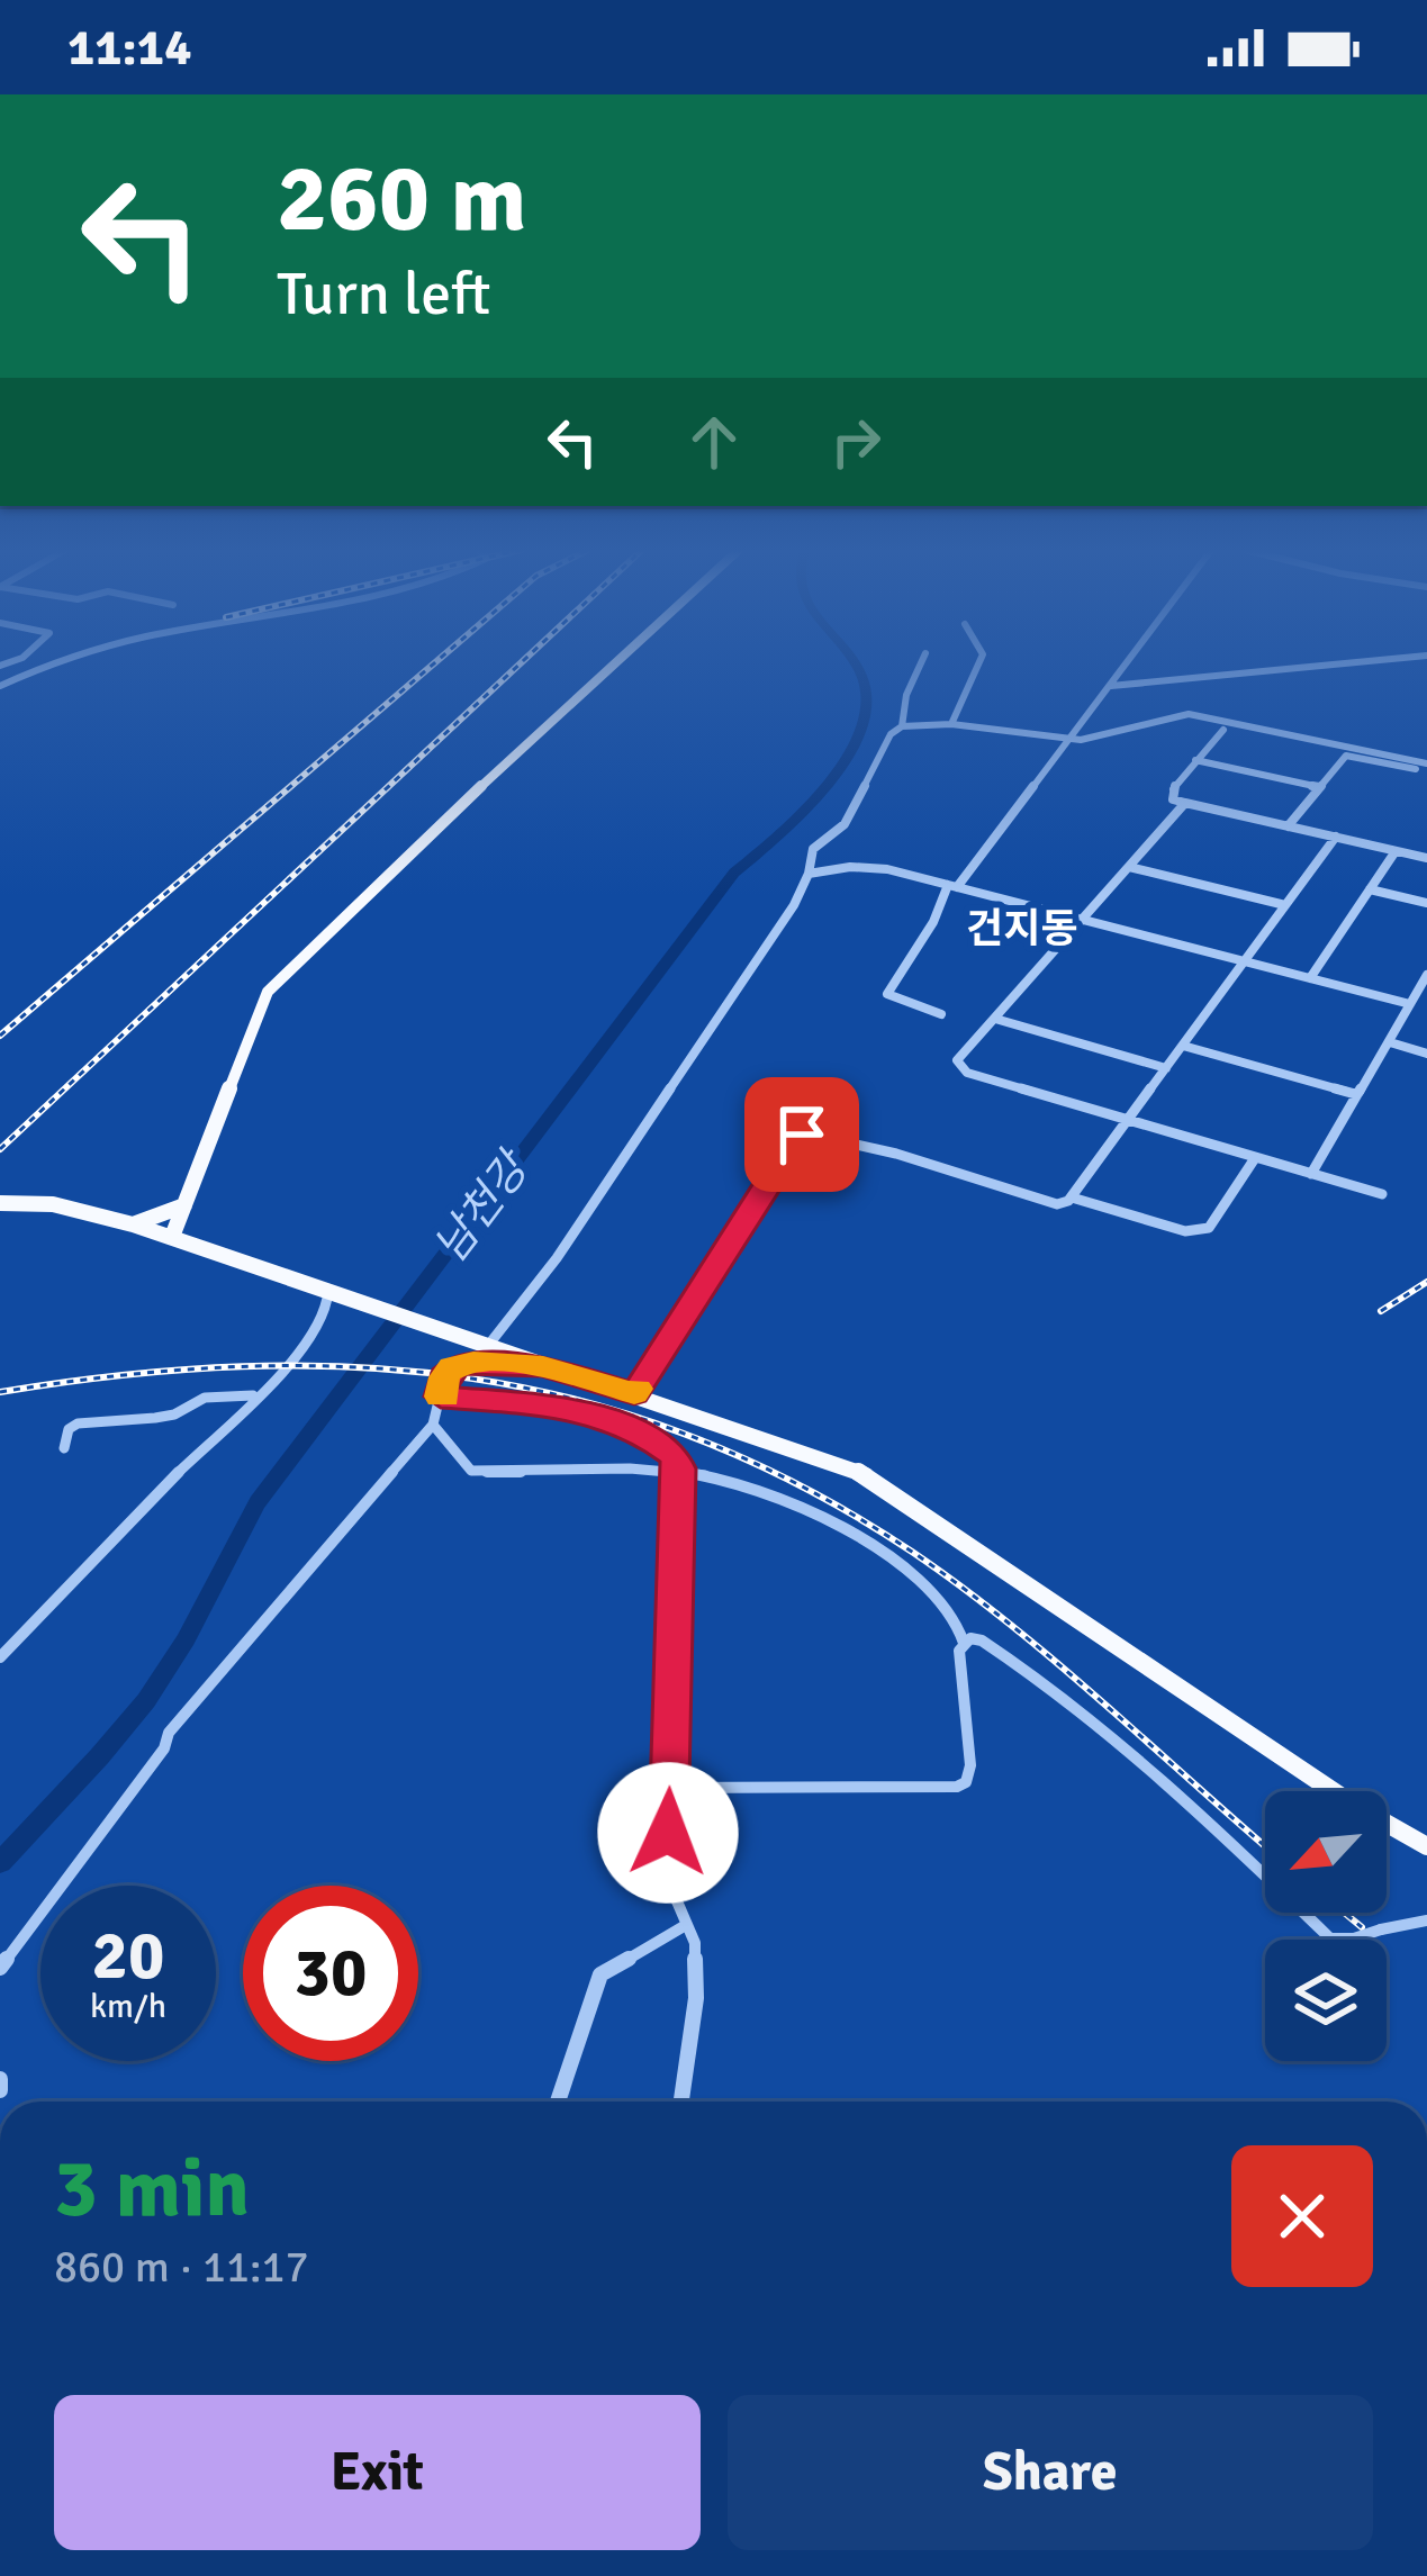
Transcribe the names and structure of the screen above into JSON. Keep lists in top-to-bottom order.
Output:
{
  "districts": ["건지동"],
  "water": ["남천강"],
  "north": "bottom left",
  "page": {
    "status": "11:14",
    "turn": ["260 m", "Turn left"],
    "speed": "20 km/h",
    "limit": "30",
    "heading": ["3 min", "860 m · 11:17"],
    "buttons": ["Exit", "Share"]
  }
}
